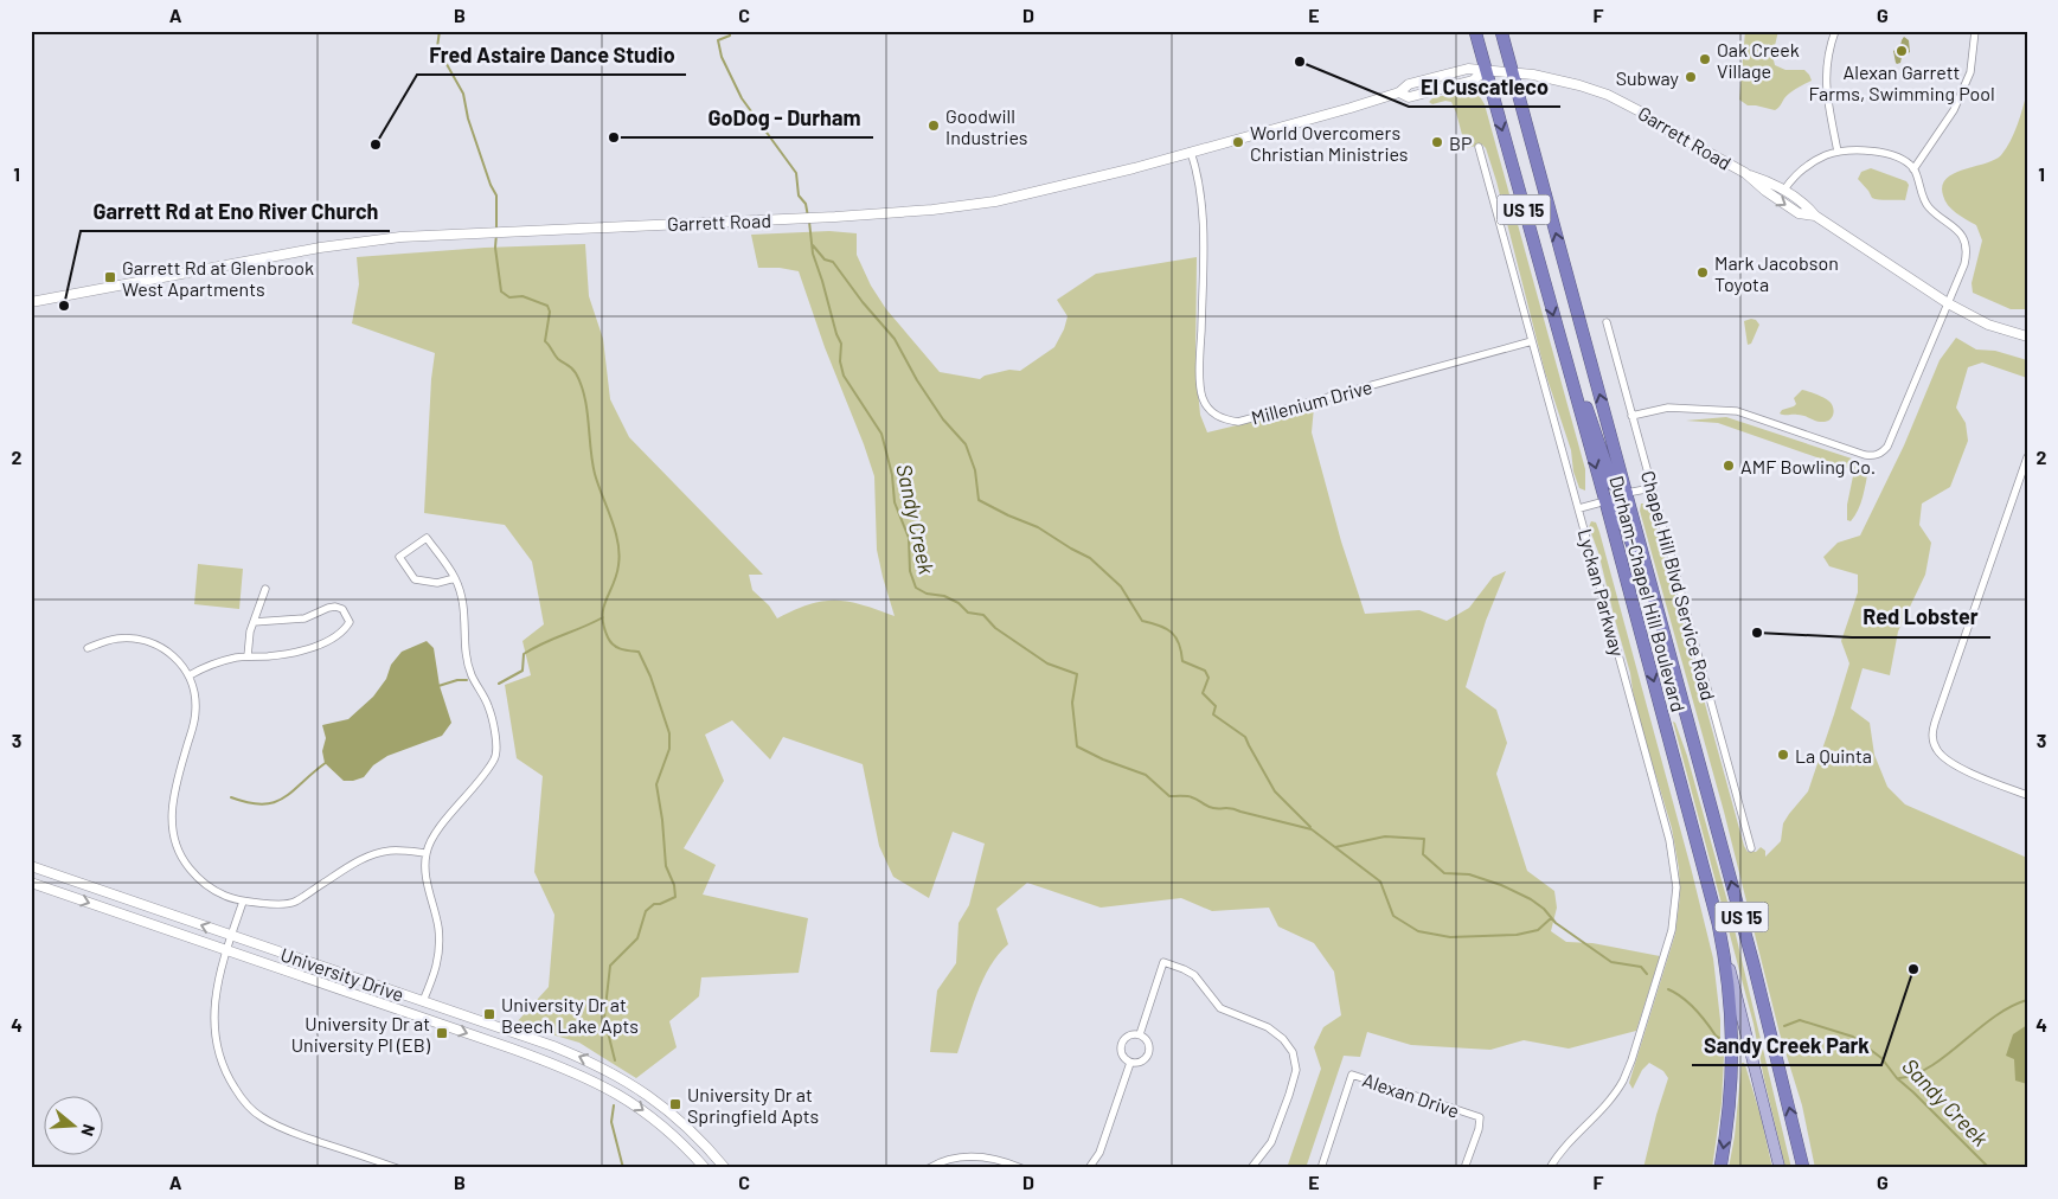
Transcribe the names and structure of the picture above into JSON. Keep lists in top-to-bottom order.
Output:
{
  "streets": {
    "highway": ["US 15", "Durham-Chapel Hill Boulevard"],
    "street": [
      "Garrett Road",
      "Millenium Drive",
      "Chapel Hill Blvd Service Road",
      "Lyckan Parkway",
      "University Drive",
      "Alexan Drive"
    ]
  },
  "crossings": [
    ["Garrett Road", "Millenium Drive"],
    ["Garrett Road", "Durham-Chapel Hill Boulevard"],
    ["US 15", "Durham-Chapel Hill Boulevard"],
    ["Millenium Drive", "Lyckan Parkway"]
  ],
  "water": ["Sandy Creek"],
  "places": {
    "other": [
      "Alexan Garrett Farms, Swimming Pool",
      "Oak Creek Village",
      "El Cuscatleco",
      "Subway",
      "Goodwill Industries",
      "GoDog - Durham",
      "World Overcomers Christian Ministries",
      "BP",
      "Fred Astaire Dance Studio",
      "Mark Jacobson Toyota",
      "Garrett Rd at Eno River Church",
      "AMF Bowling Co.",
      "Red Lobster",
      "La Quinta",
      "Sandy Creek Park"
    ],
    "transit": [
      "Garrett Rd at Glenbrook West Apartments",
      "University Dr at Beech Lake Apts",
      "University Dr at University Pl (EB)",
      "University Dr at Springfield Apts"
    ]
  },
  "north": "right",
  "grid": {
    "columns": [
      "A",
      "B",
      "C",
      "D",
      "E",
      "F",
      "G"
    ],
    "rows": [
      "1",
      "2",
      "3",
      "4"
    ]
  }
}
